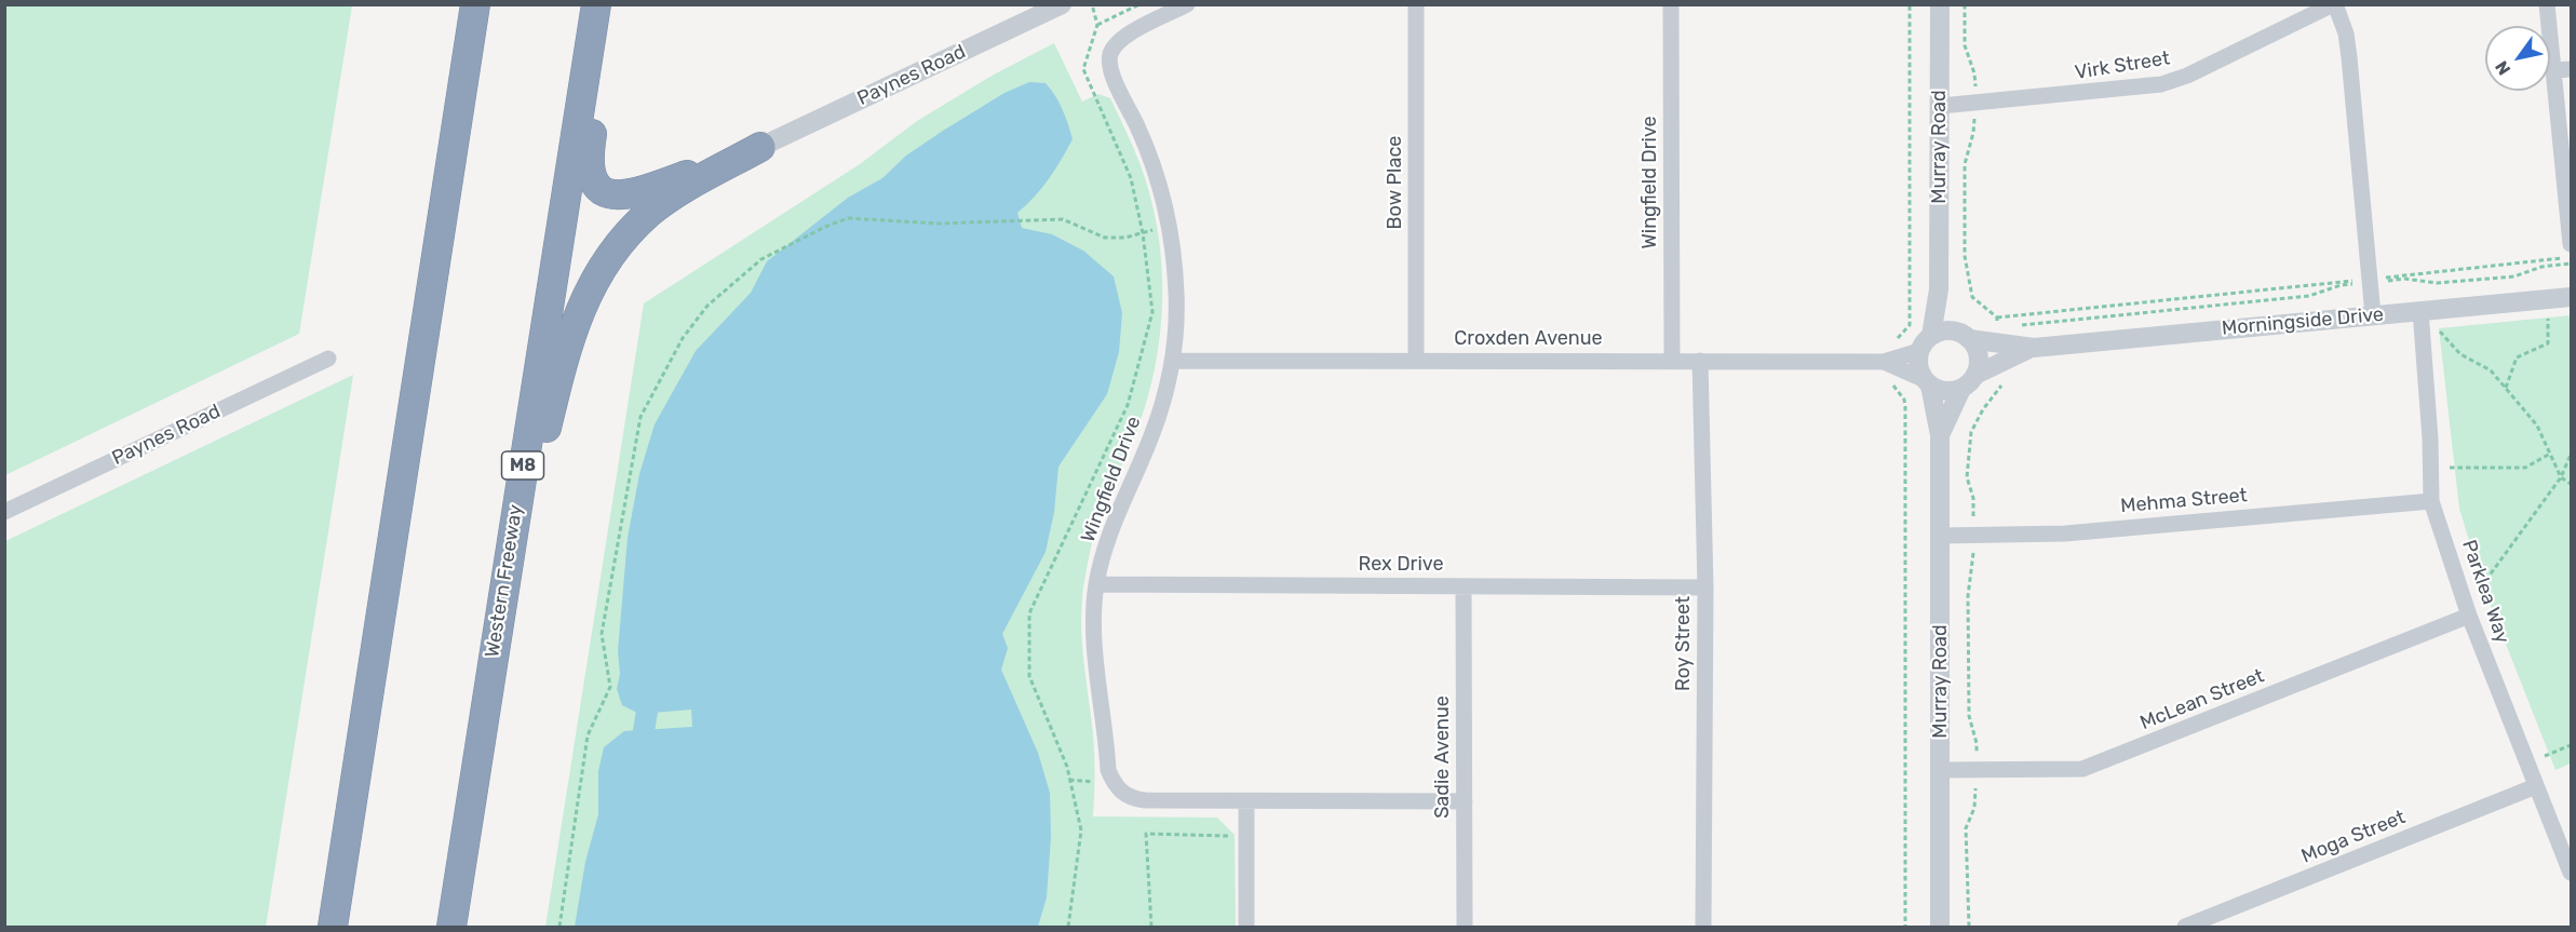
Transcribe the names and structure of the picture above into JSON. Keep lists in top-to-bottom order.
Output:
{
  "streets": {
    "highway": ["M8", "Western Freeway"],
    "street": [
      "Virk Street",
      "Paynes Road",
      "Murray Road",
      "Bow Place",
      "Wingfield Drive",
      "Morningside Drive",
      "Croxden Avenue",
      "Mehma Street",
      "Rex Drive",
      "Parklea Way",
      "Roy Street",
      "McLean Street",
      "Sadie Avenue",
      "Moga Street"
    ]
  },
  "crossings": [
    ["Virk Street", "Murray Road"],
    ["Murray Road", "Morningside Drive"],
    ["Murray Road", "Croxden Avenue"],
    ["Murray Road", "Mehma Street"],
    ["Murray Road", "McLean Street"],
    ["Bow Place", "Croxden Avenue"],
    ["Wingfield Drive", "Croxden Avenue"],
    ["Wingfield Drive", "Rex Drive"],
    ["Wingfield Drive", "Sadie Avenue"],
    ["Morningside Drive", "Croxden Avenue"],
    ["Morningside Drive", "Parklea Way"],
    ["Croxden Avenue", "Roy Street"],
    ["Mehma Street", "Parklea Way"],
    ["Rex Drive", "Roy Street"],
    ["Rex Drive", "Sadie Avenue"],
    ["Parklea Way", "McLean Street"],
    ["Parklea Way", "Moga Street"]
  ],
  "north": "bottom left"
}
